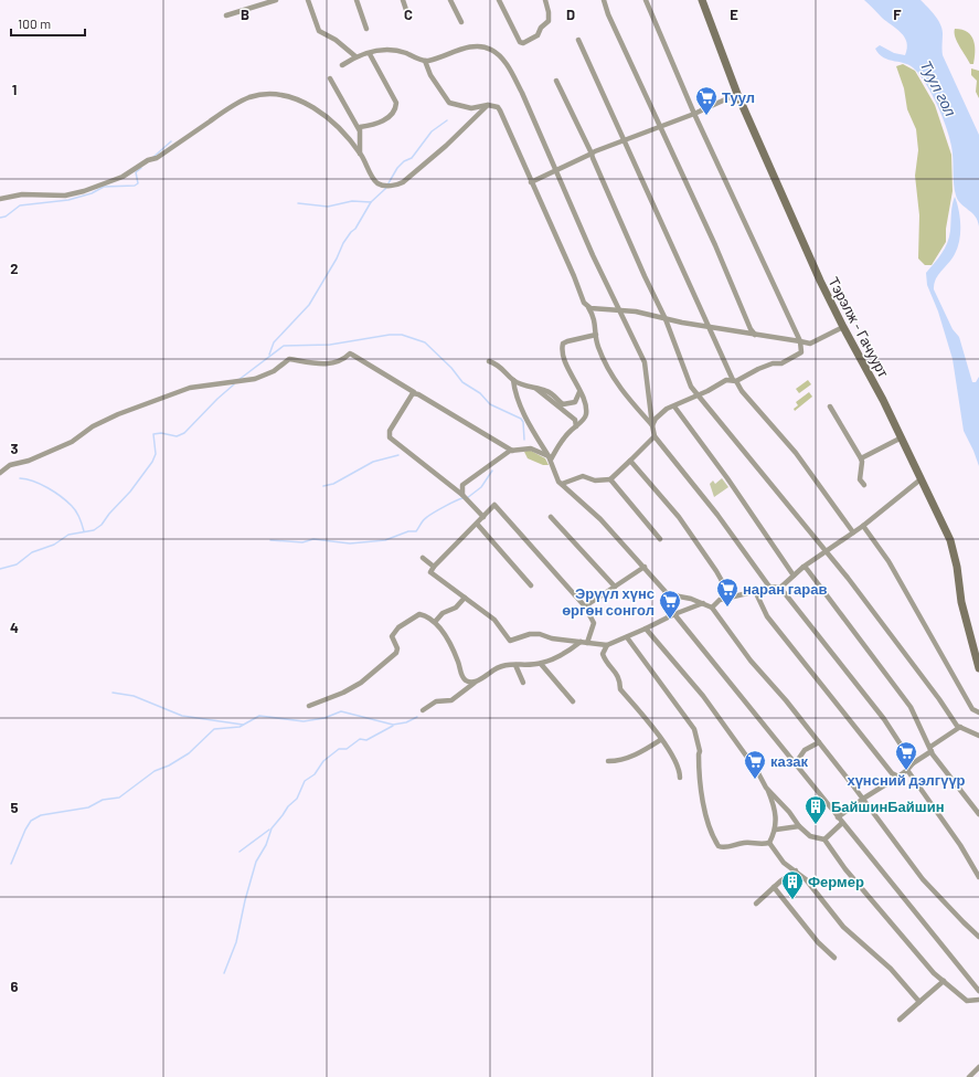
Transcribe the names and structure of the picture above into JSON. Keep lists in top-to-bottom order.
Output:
{
  "streets": {
    "main road": ["Тэрэлж - Гачуурт"]
  },
  "water": ["Туул гол"],
  "places": {
    "supermarket": [
      "Туул",
      "наран гарав",
      "Эрүүл хүнс өргөн сонгол",
      "хүнсний дэлгүүр",
      "казак"
    ],
    "building": ["БайшинБайшин", "Фермер"]
  },
  "scale_bar": "100 m",
  "grid": {
    "columns": [
      "B",
      "C",
      "D",
      "E",
      "F"
    ],
    "rows": [
      "1",
      "2",
      "3",
      "4",
      "5",
      "6"
    ]
  }
}
